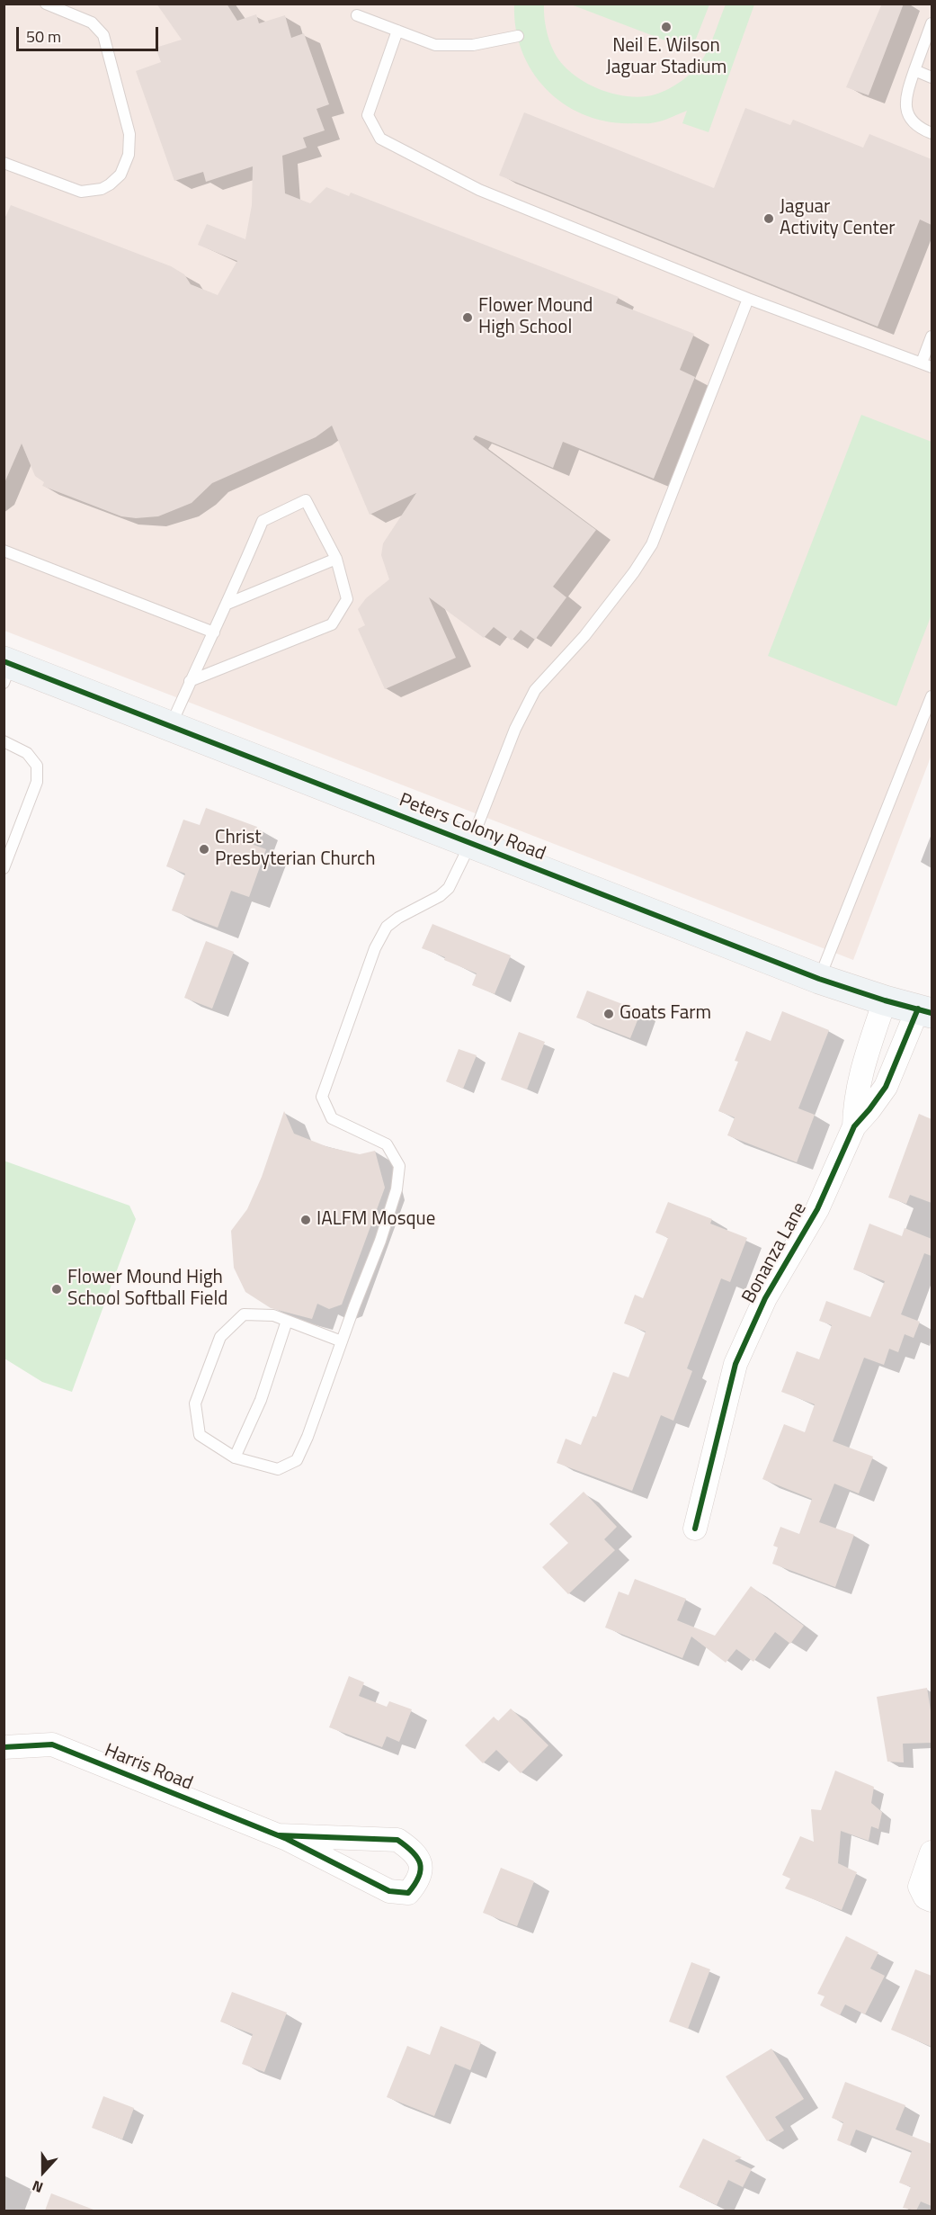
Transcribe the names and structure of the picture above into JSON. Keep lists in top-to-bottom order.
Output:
{
  "streets": {
    "street": ["Peters Colony Road", "Bonanza Lane", "Harris Road"]
  },
  "crossings": [
    ["Peters Colony Road", "Bonanza Lane"]
  ],
  "places": [
    "Neil E. Wilson Jaguar Stadium",
    "Jaguar Activity Center",
    "Flower Mound High School",
    "Christ Presbyterian Church",
    "Goats Farm",
    "IALFM Mosque",
    "Flower Mound High School Softball Field"
  ],
  "scale_bar": "50 m",
  "north": "bottom"
}
